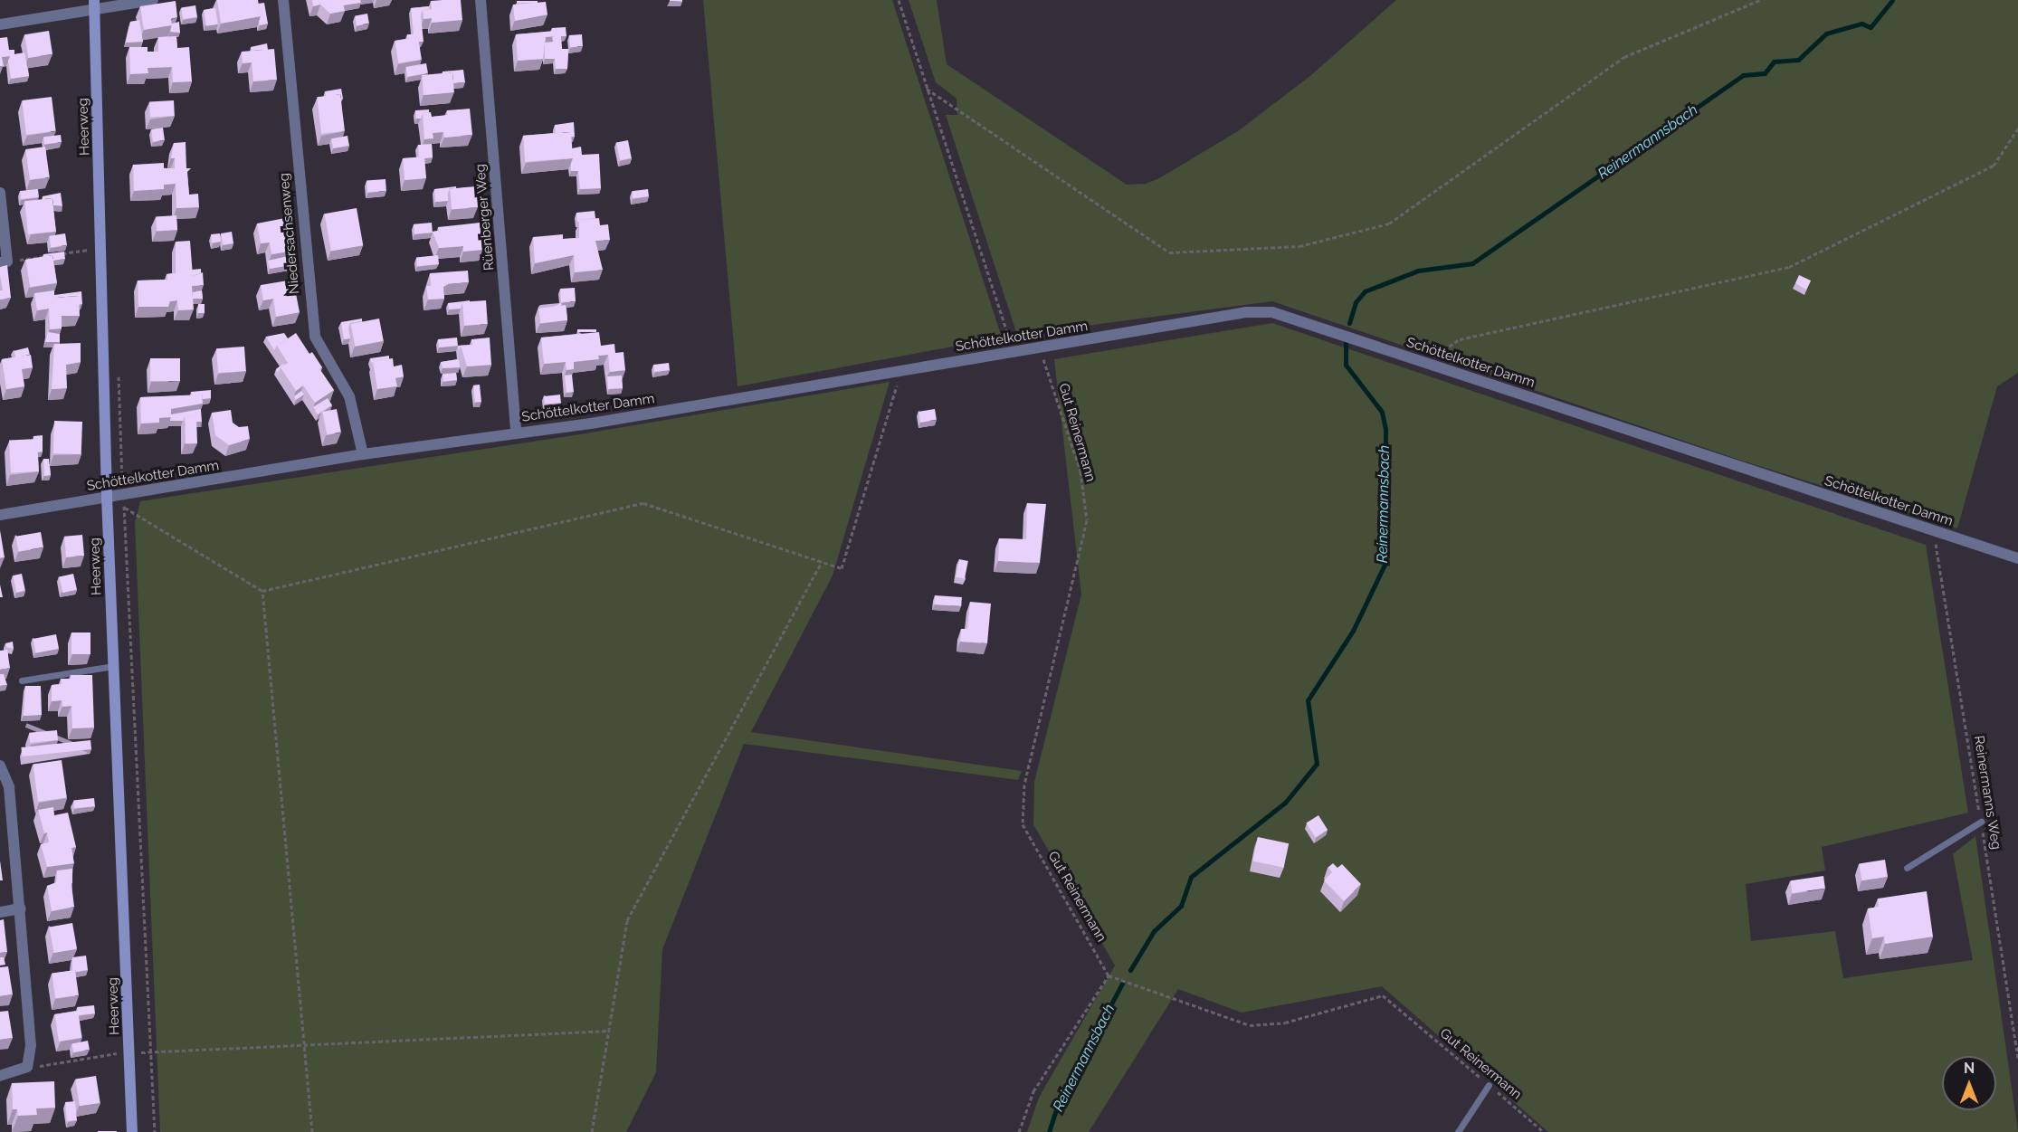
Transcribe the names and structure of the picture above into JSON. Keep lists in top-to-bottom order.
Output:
{
  "streets": {
    "street": [
      "Heerweg",
      "Rüenberger Weg",
      "Niedersachsenweg",
      "Schöttelkotter Damm"
    ],
    "path": ["Gut Reinermann", "Reinermanns Weg"]
  },
  "crossings": [
    ["Heerweg", "Schöttelkotter Damm"],
    ["Rüenberger Weg", "Schöttelkotter Damm"],
    ["Niedersachsenweg", "Schöttelkotter Damm"],
    ["Schöttelkotter Damm", "Gut Reinermann"],
    ["Schöttelkotter Damm", "Reinermanns Weg"]
  ],
  "water": ["Reinermannsbach"],
  "north": "top"
}
